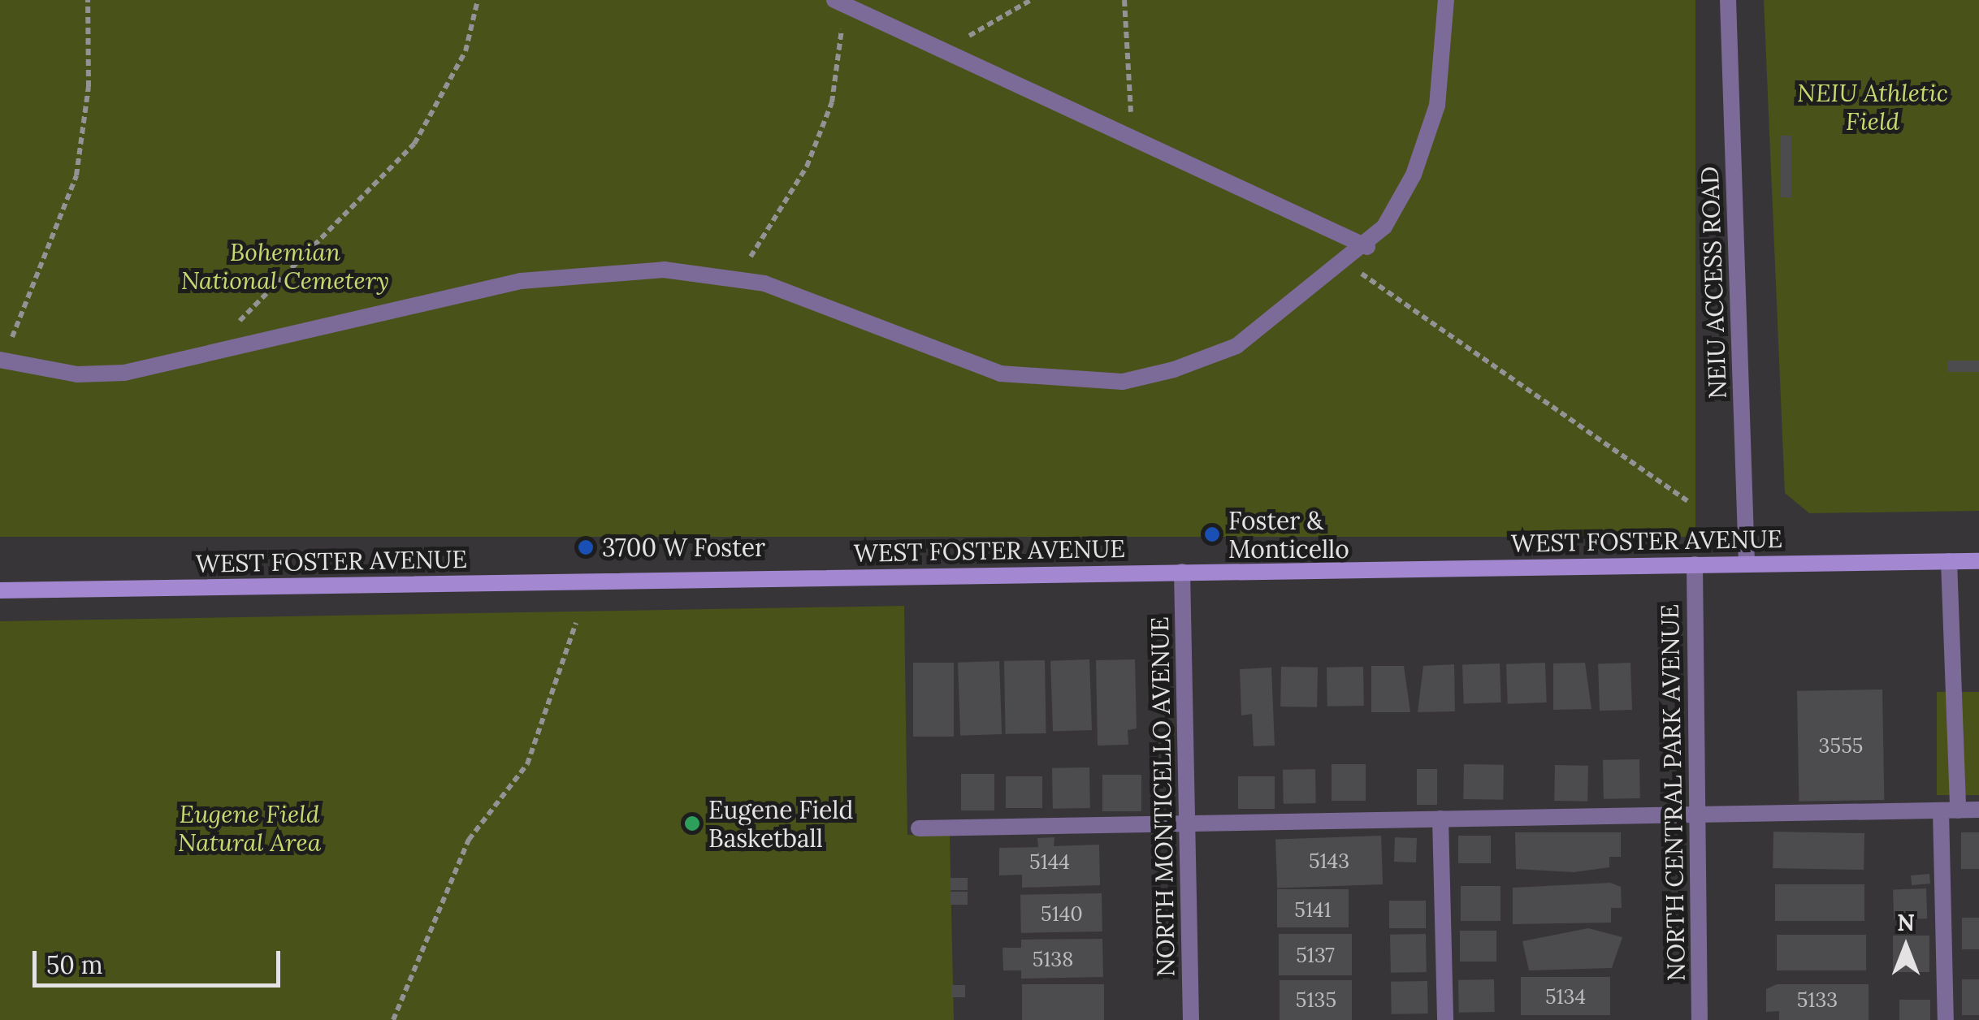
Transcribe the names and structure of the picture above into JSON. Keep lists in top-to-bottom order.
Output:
{
  "streets": {
    "main road": ["WEST FOSTER AVENUE"],
    "street": ["NEIU ACCESS ROAD", "NORTH CENTRAL PARK AVENUE", "NORTH MONTICELLO AVENUE"]
  },
  "crossings": [
    ["NEIU ACCESS ROAD", "WEST FOSTER AVENUE"],
    ["WEST FOSTER AVENUE", "NORTH CENTRAL PARK AVENUE"],
    ["WEST FOSTER AVENUE", "NORTH MONTICELLO AVENUE"]
  ],
  "parks": ["NEIU Athletic Field", "Bohemian National Cemetery", "Eugene Field Natural Area"],
  "places": ["Foster & Monticello", "3700 W Foster", "Eugene Field Basketball"],
  "house_numbers": [
    "3555",
    "5143",
    "5144",
    "5141",
    "5140",
    "5137",
    "5138",
    "5134",
    "5135",
    "5133"
  ],
  "scale_bar": "50 m",
  "north": "top"
}
